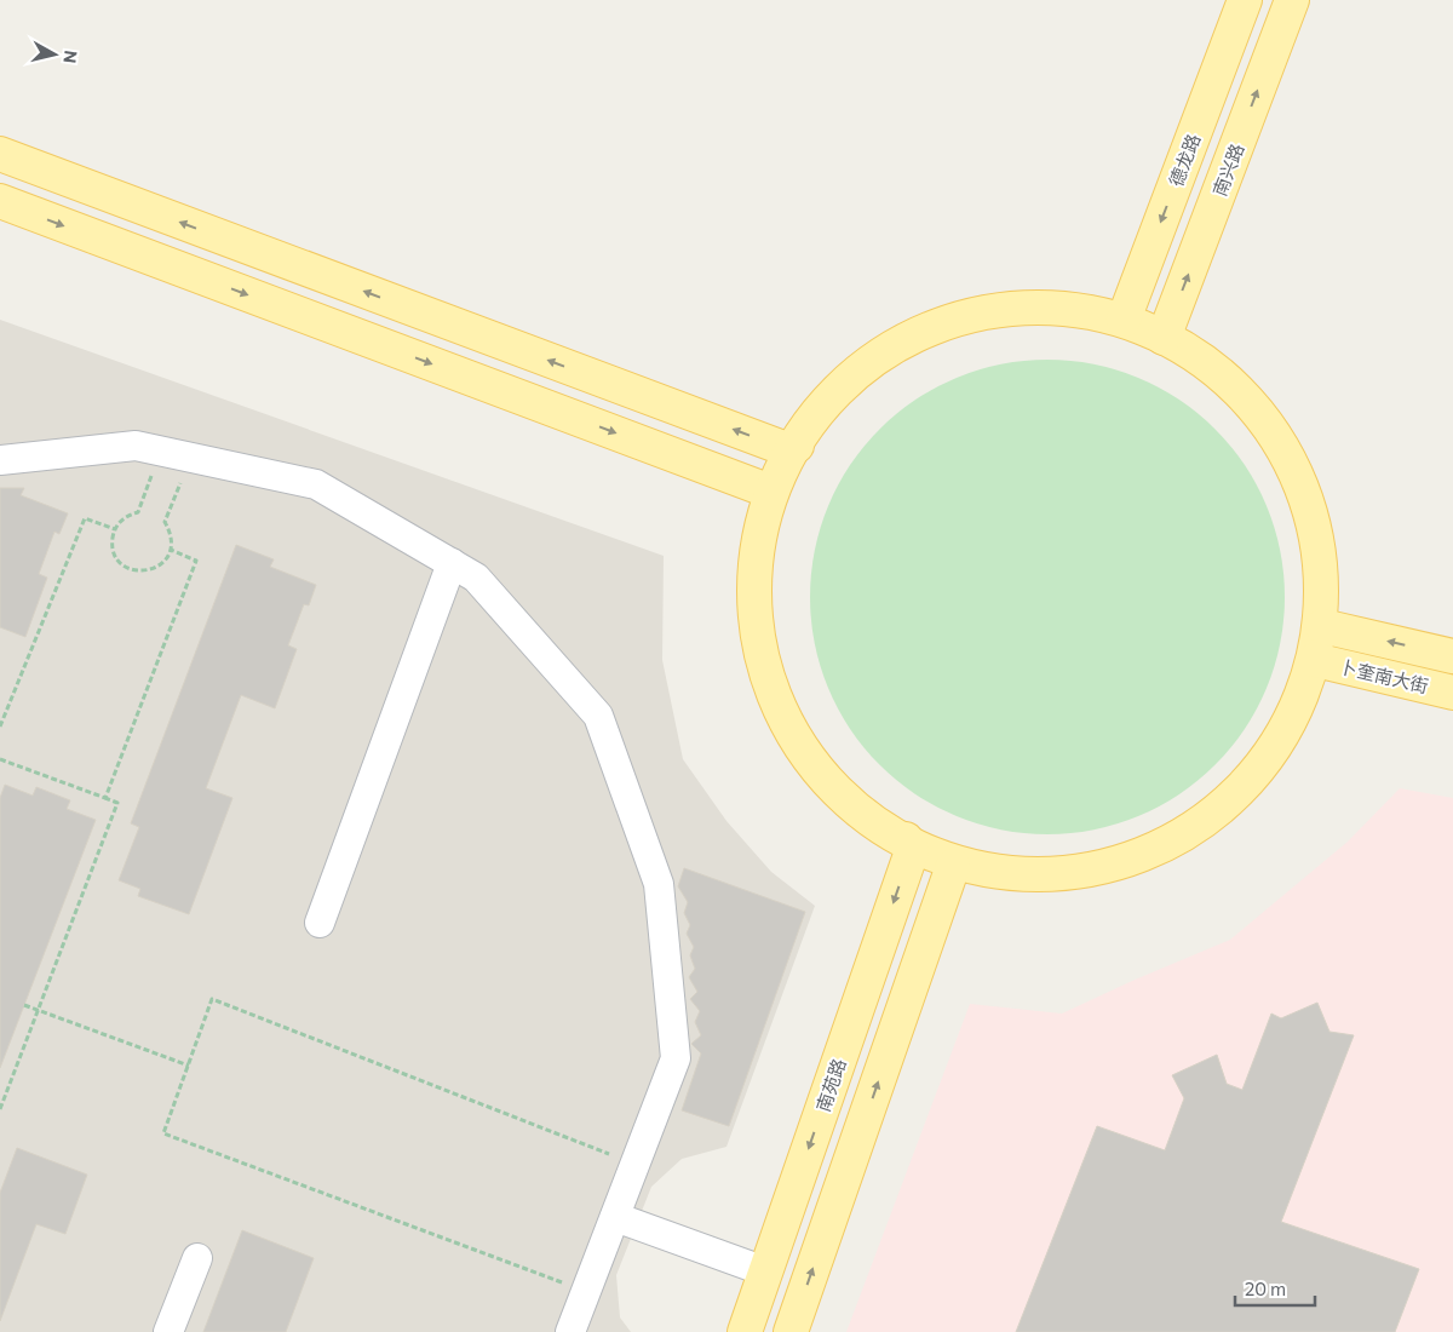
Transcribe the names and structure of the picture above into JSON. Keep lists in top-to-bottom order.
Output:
{
  "streets": {
    "main road": [
      "德龙路",
      "南兴路",
      "卜奎南大街",
      "南苑路"
    ]
  },
  "one_way": ["德龙路", "南兴路"],
  "scale_bar": "20 m",
  "north": "right"
}
